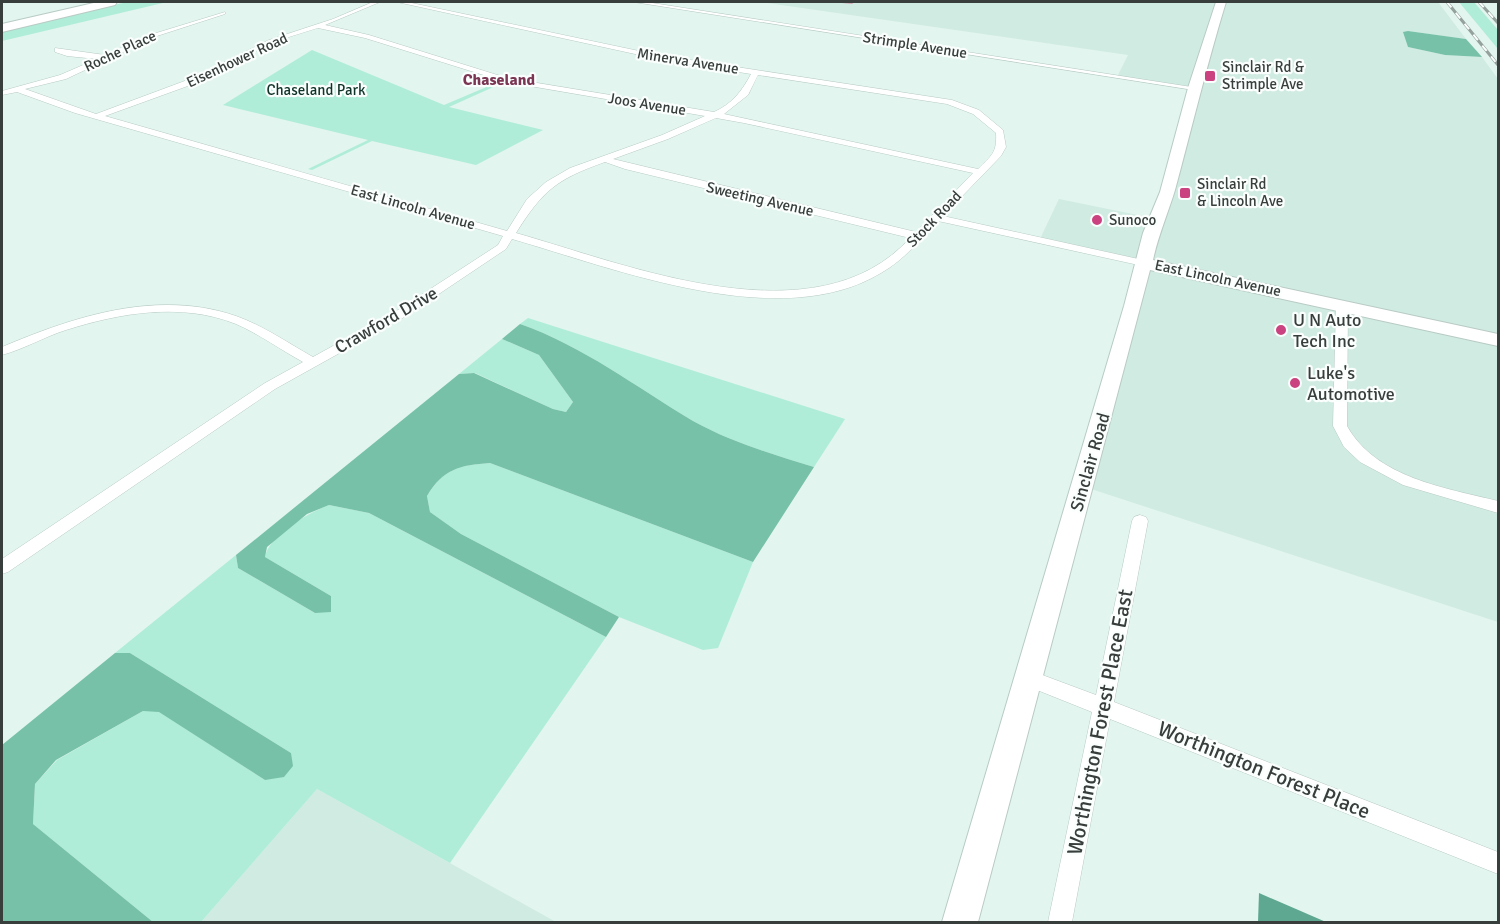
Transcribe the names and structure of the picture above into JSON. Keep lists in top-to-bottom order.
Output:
{
  "streets": {
    "main road": ["East Lincoln Avenue", "Sinclair Road"],
    "street": [
      "Strimple Avenue",
      "Roche Place",
      "Eisenhower Road",
      "Minerva Avenue",
      "Joos Avenue",
      "Sweeting Avenue",
      "Stock Road",
      "Crawford Drive",
      "Worthington Forest Place East",
      "Worthington Forest Place"
    ]
  },
  "crossings": [
    ["Strimple Avenue", "Sinclair Road"],
    ["Roche Place", "East Lincoln Avenue"],
    ["Eisenhower Road", "Joos Avenue"],
    ["Eisenhower Road", "East Lincoln Avenue"],
    ["Minerva Avenue", "Stock Road"],
    ["Minerva Avenue", "Crawford Drive"],
    ["Joos Avenue", "Stock Road"],
    ["Joos Avenue", "Crawford Drive"],
    ["Sweeting Avenue", "Stock Road"],
    ["Sweeting Avenue", "Crawford Drive"],
    ["East Lincoln Avenue", "Stock Road"],
    ["East Lincoln Avenue", "Crawford Drive"],
    ["East Lincoln Avenue", "Sinclair Road"],
    ["Sinclair Road", "Worthington Forest Place"],
    ["Worthington Forest Place East", "Worthington Forest Place"]
  ],
  "districts": ["Chaseland"],
  "parks": ["Chaseland Park"],
  "places": {
    "transit": ["Sinclair Rd & Strimple Ave", "Sinclair Rd & Lincoln Ave"],
    "other": ["Sunoco", "U N Auto Tech Inc", "Luke's Automotive"]
  }
}
